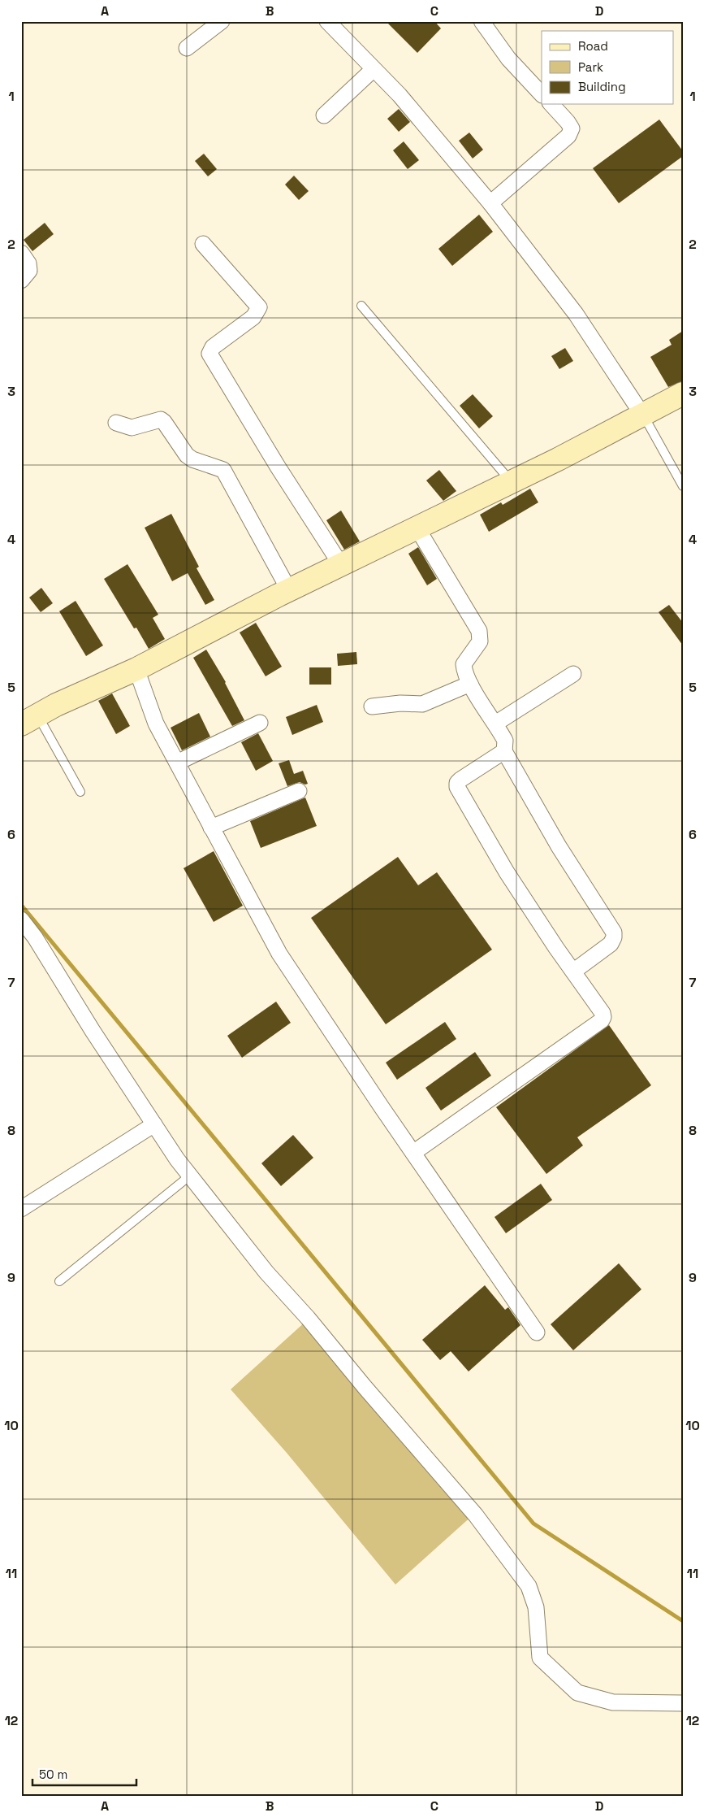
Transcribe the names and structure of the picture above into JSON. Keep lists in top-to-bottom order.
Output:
{
  "legend": ["Road", "Park", "Building"],
  "scale_bar": "50 m",
  "grid": {
    "columns": [
      "A",
      "B",
      "C",
      "D"
    ],
    "rows": [
      "1",
      "2",
      "3",
      "4",
      "5",
      "6",
      "7",
      "8",
      "9",
      "10",
      "11",
      "12"
    ]
  }
}
